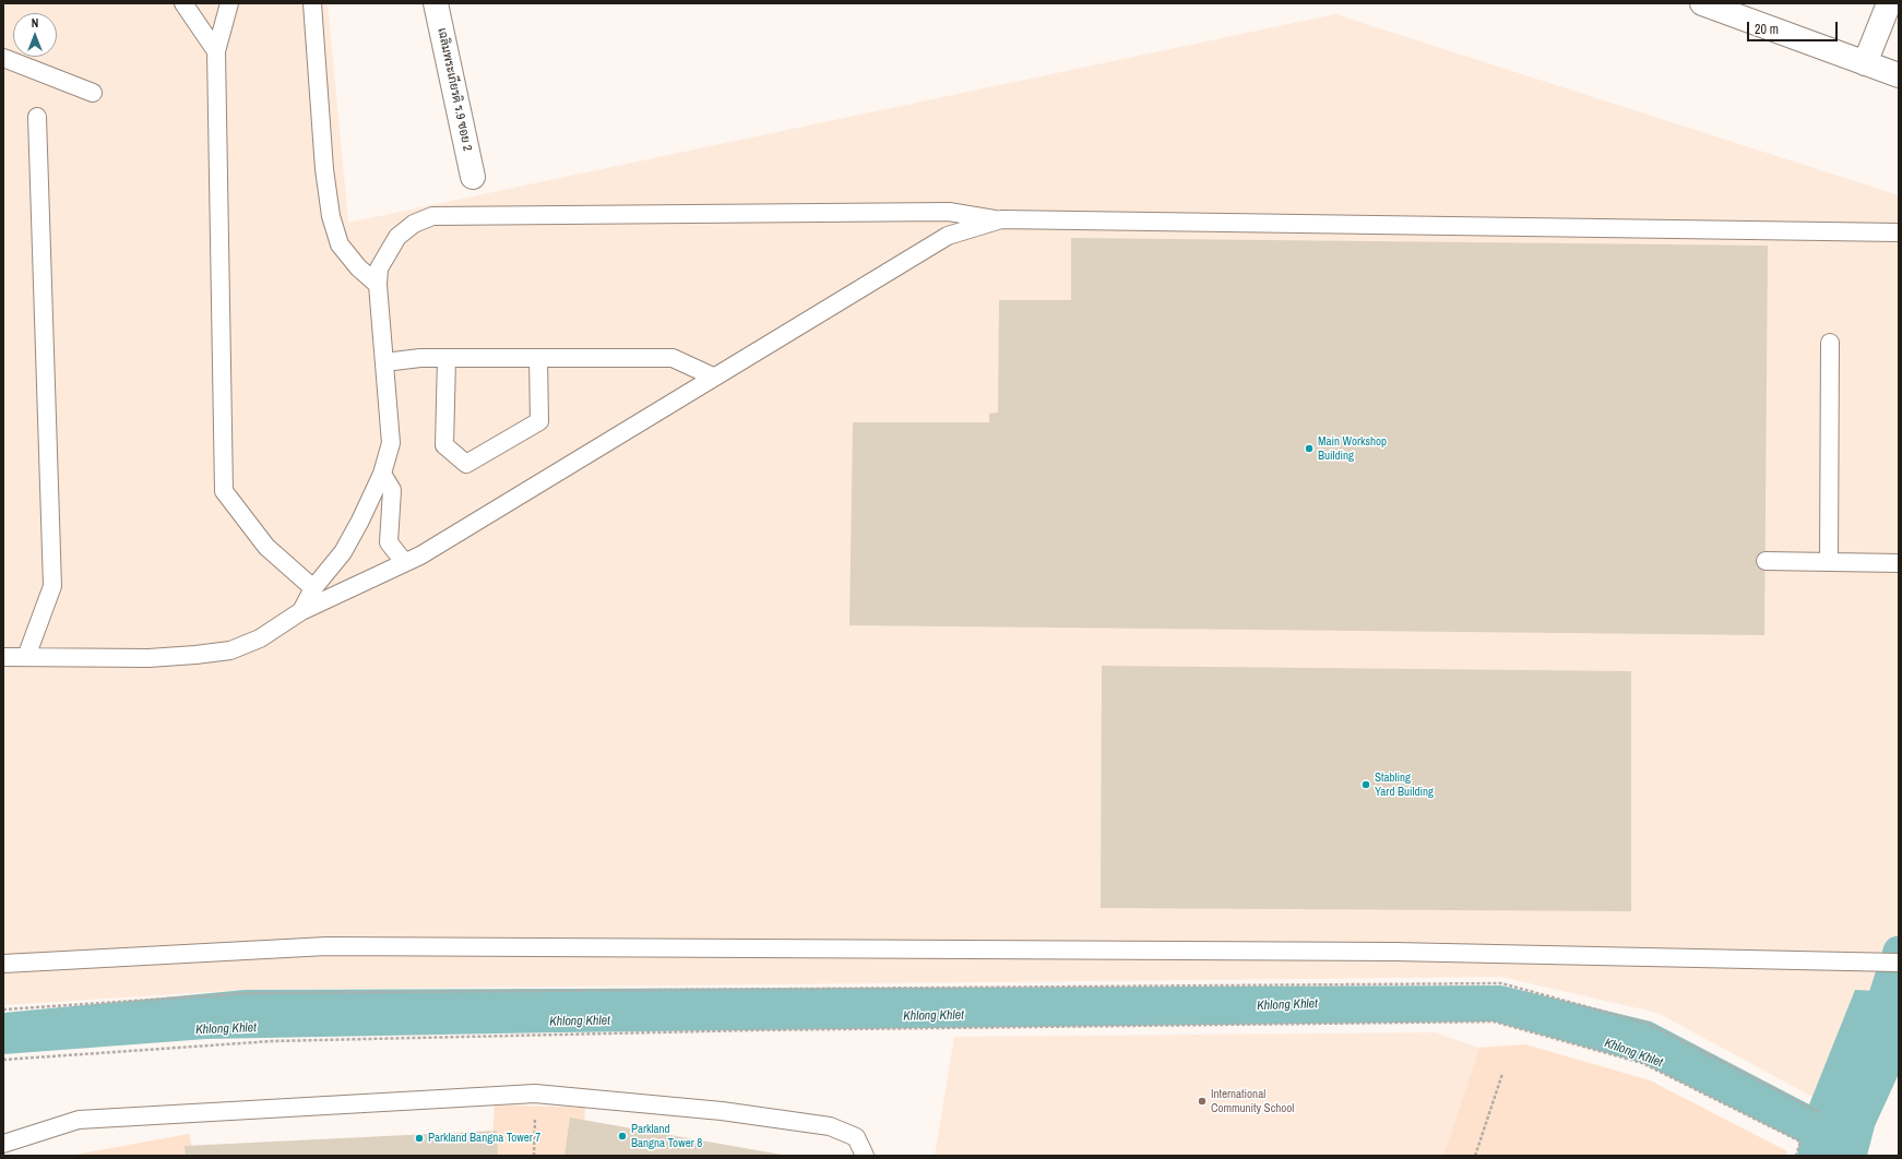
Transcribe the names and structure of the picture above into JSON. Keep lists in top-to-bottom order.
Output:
{
  "streets": {
    "street": ["เฉลิมพระเกียรติ ร.9 ซอย 2"]
  },
  "water": ["Khlong Khlet"],
  "places": [
    "Main Workshop Building",
    "Stabling Yard Building",
    "International Community School",
    "Parkland Bangna Tower 8",
    "Parkland Bangna Tower 7"
  ],
  "scale_bar": "20 m",
  "north": "top"
}
